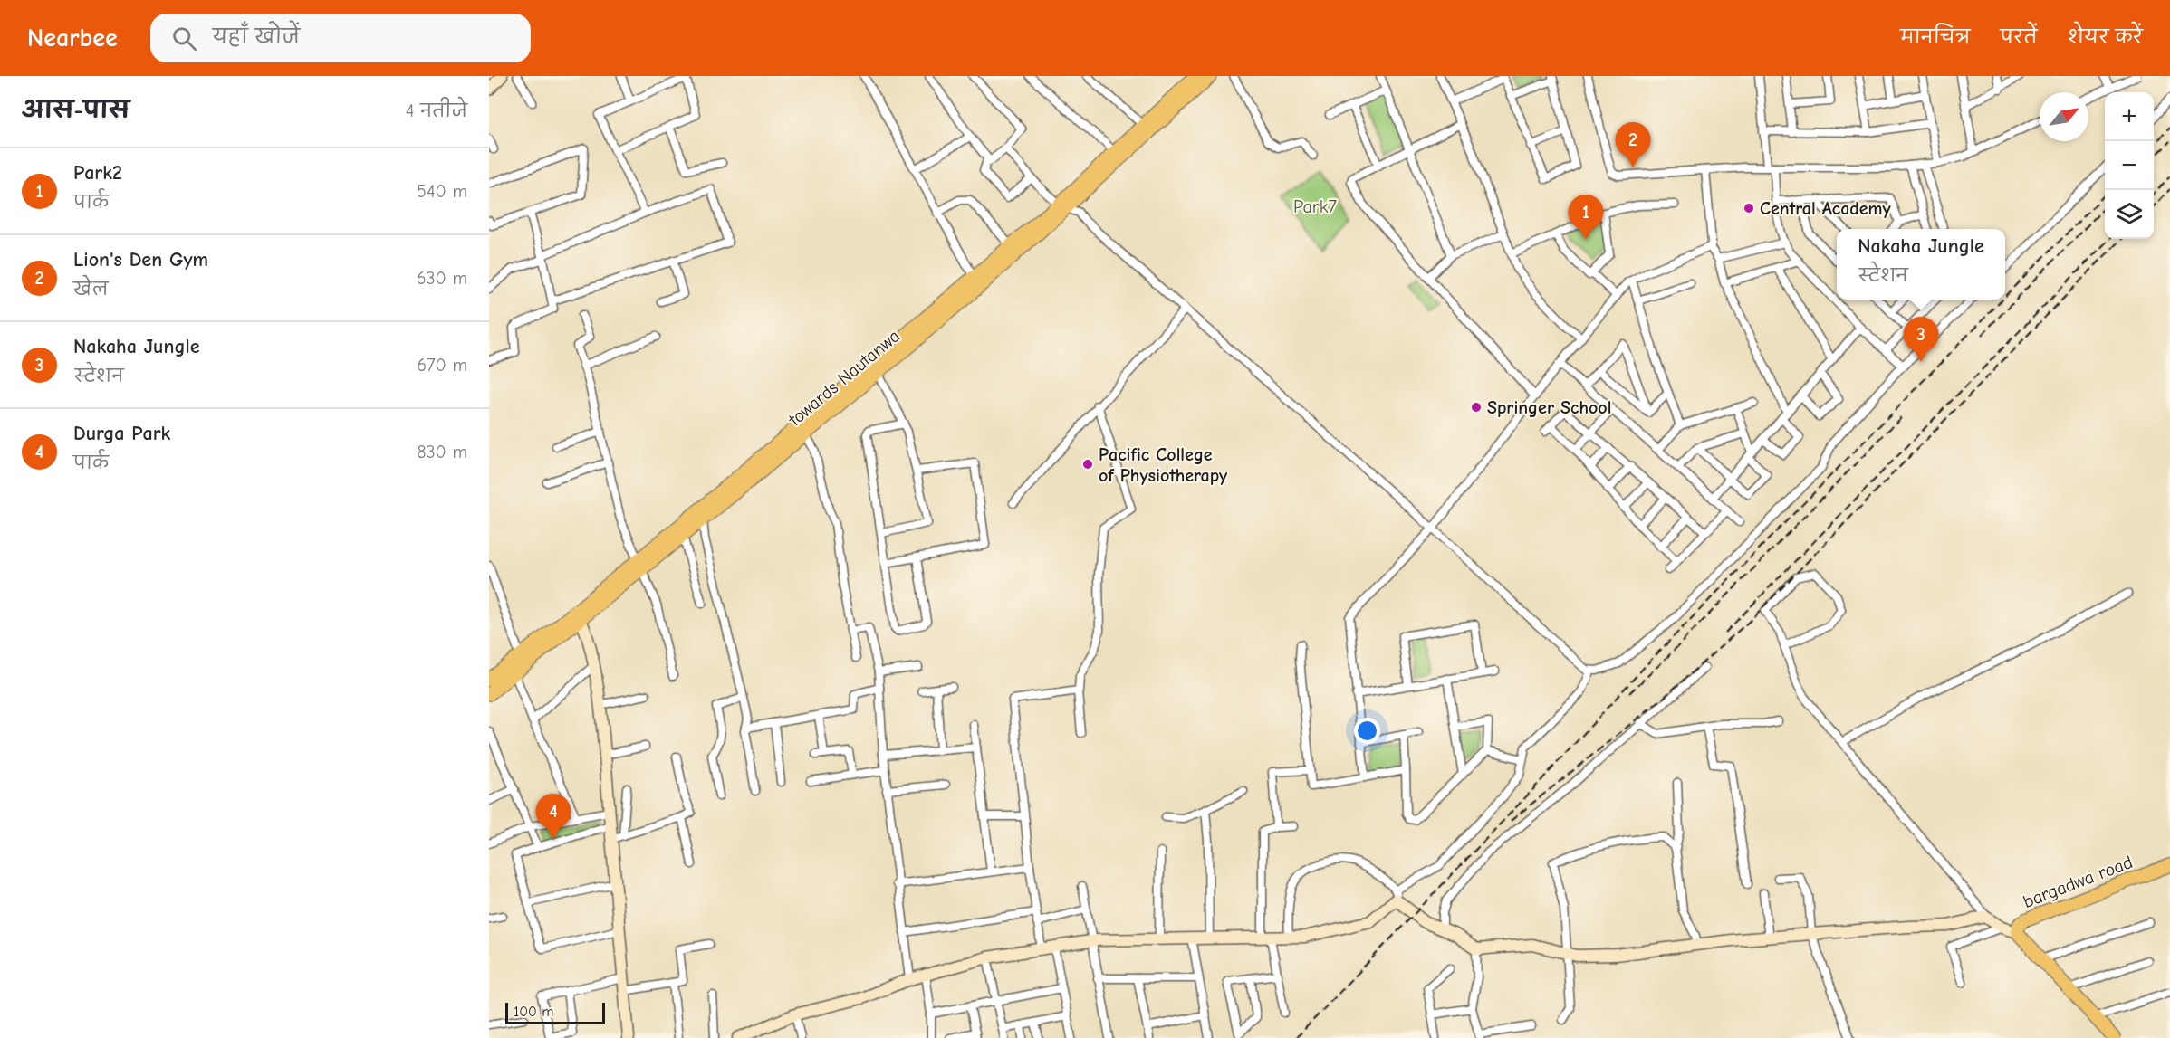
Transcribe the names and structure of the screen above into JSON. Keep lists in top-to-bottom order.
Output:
{
  "streets": {
    "main road": ["towards Nautanwa", "bargadwa road"]
  },
  "parks": ["Park7"],
  "places": ["Central Academy", "Springer School", "Pacific College of Physiotherapy"],
  "scale_bar": "100 m",
  "north": "top right",
  "page": {
    "header": "Nearbee",
    "search": "यहाँ खोजें",
    "nav": ["मानचित्र", "परतें", "शेयर करें"],
    "heading": ["आस-पास", "4 नतीजे"],
    "map_buttons": ["+", "−"],
    "pins": [
      "2",
      "1",
      "3",
      "4"
    ],
    "list": [
      {
        "mark": "1",
        "name": "Park2",
        "note": "पार्क",
        "value": "540 m"
      },
      {
        "mark": "2",
        "name": "Lion's Den Gym",
        "note": "खेल",
        "value": "630 m"
      },
      {
        "mark": "3",
        "name": "Nakaha Jungle",
        "note": "स्टेशन",
        "value": "670 m"
      },
      {
        "mark": "4",
        "name": "Durga Park",
        "note": "पार्क",
        "value": "830 m"
      }
    ],
    "popup": ["Nakaha Jungle", "स्टेशन"],
    "scale": "100 m"
  }
}
